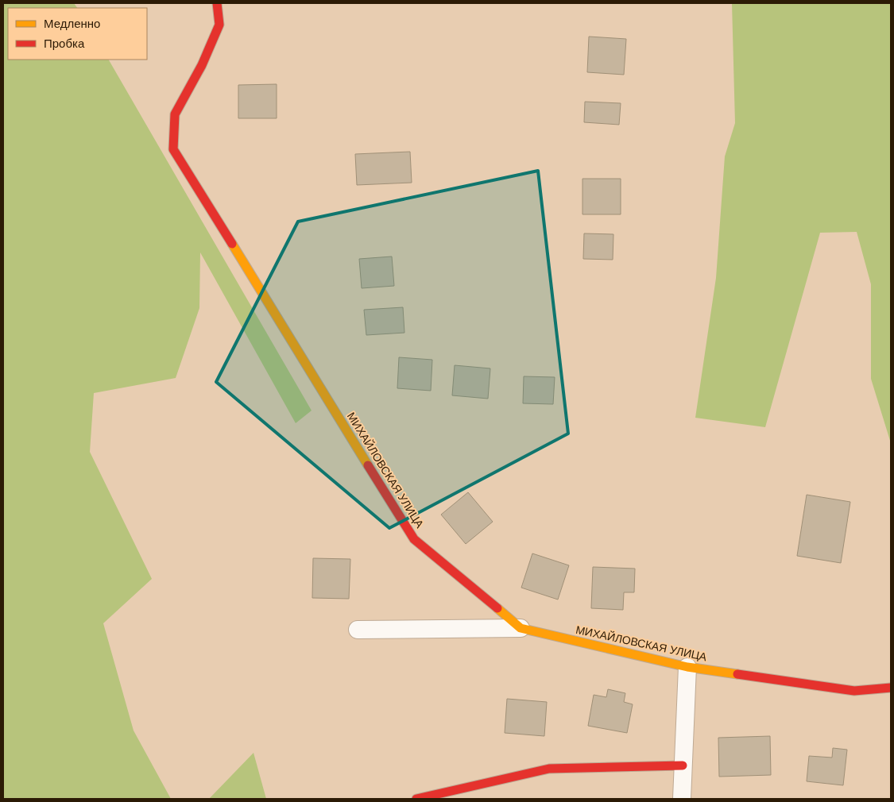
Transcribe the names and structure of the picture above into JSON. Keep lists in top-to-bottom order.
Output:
{
  "streets": {
    "street": ["МИХАЙЛОВСКАЯ УЛИЦА"]
  },
  "legend": ["Медленно", "Пробка"]
}
